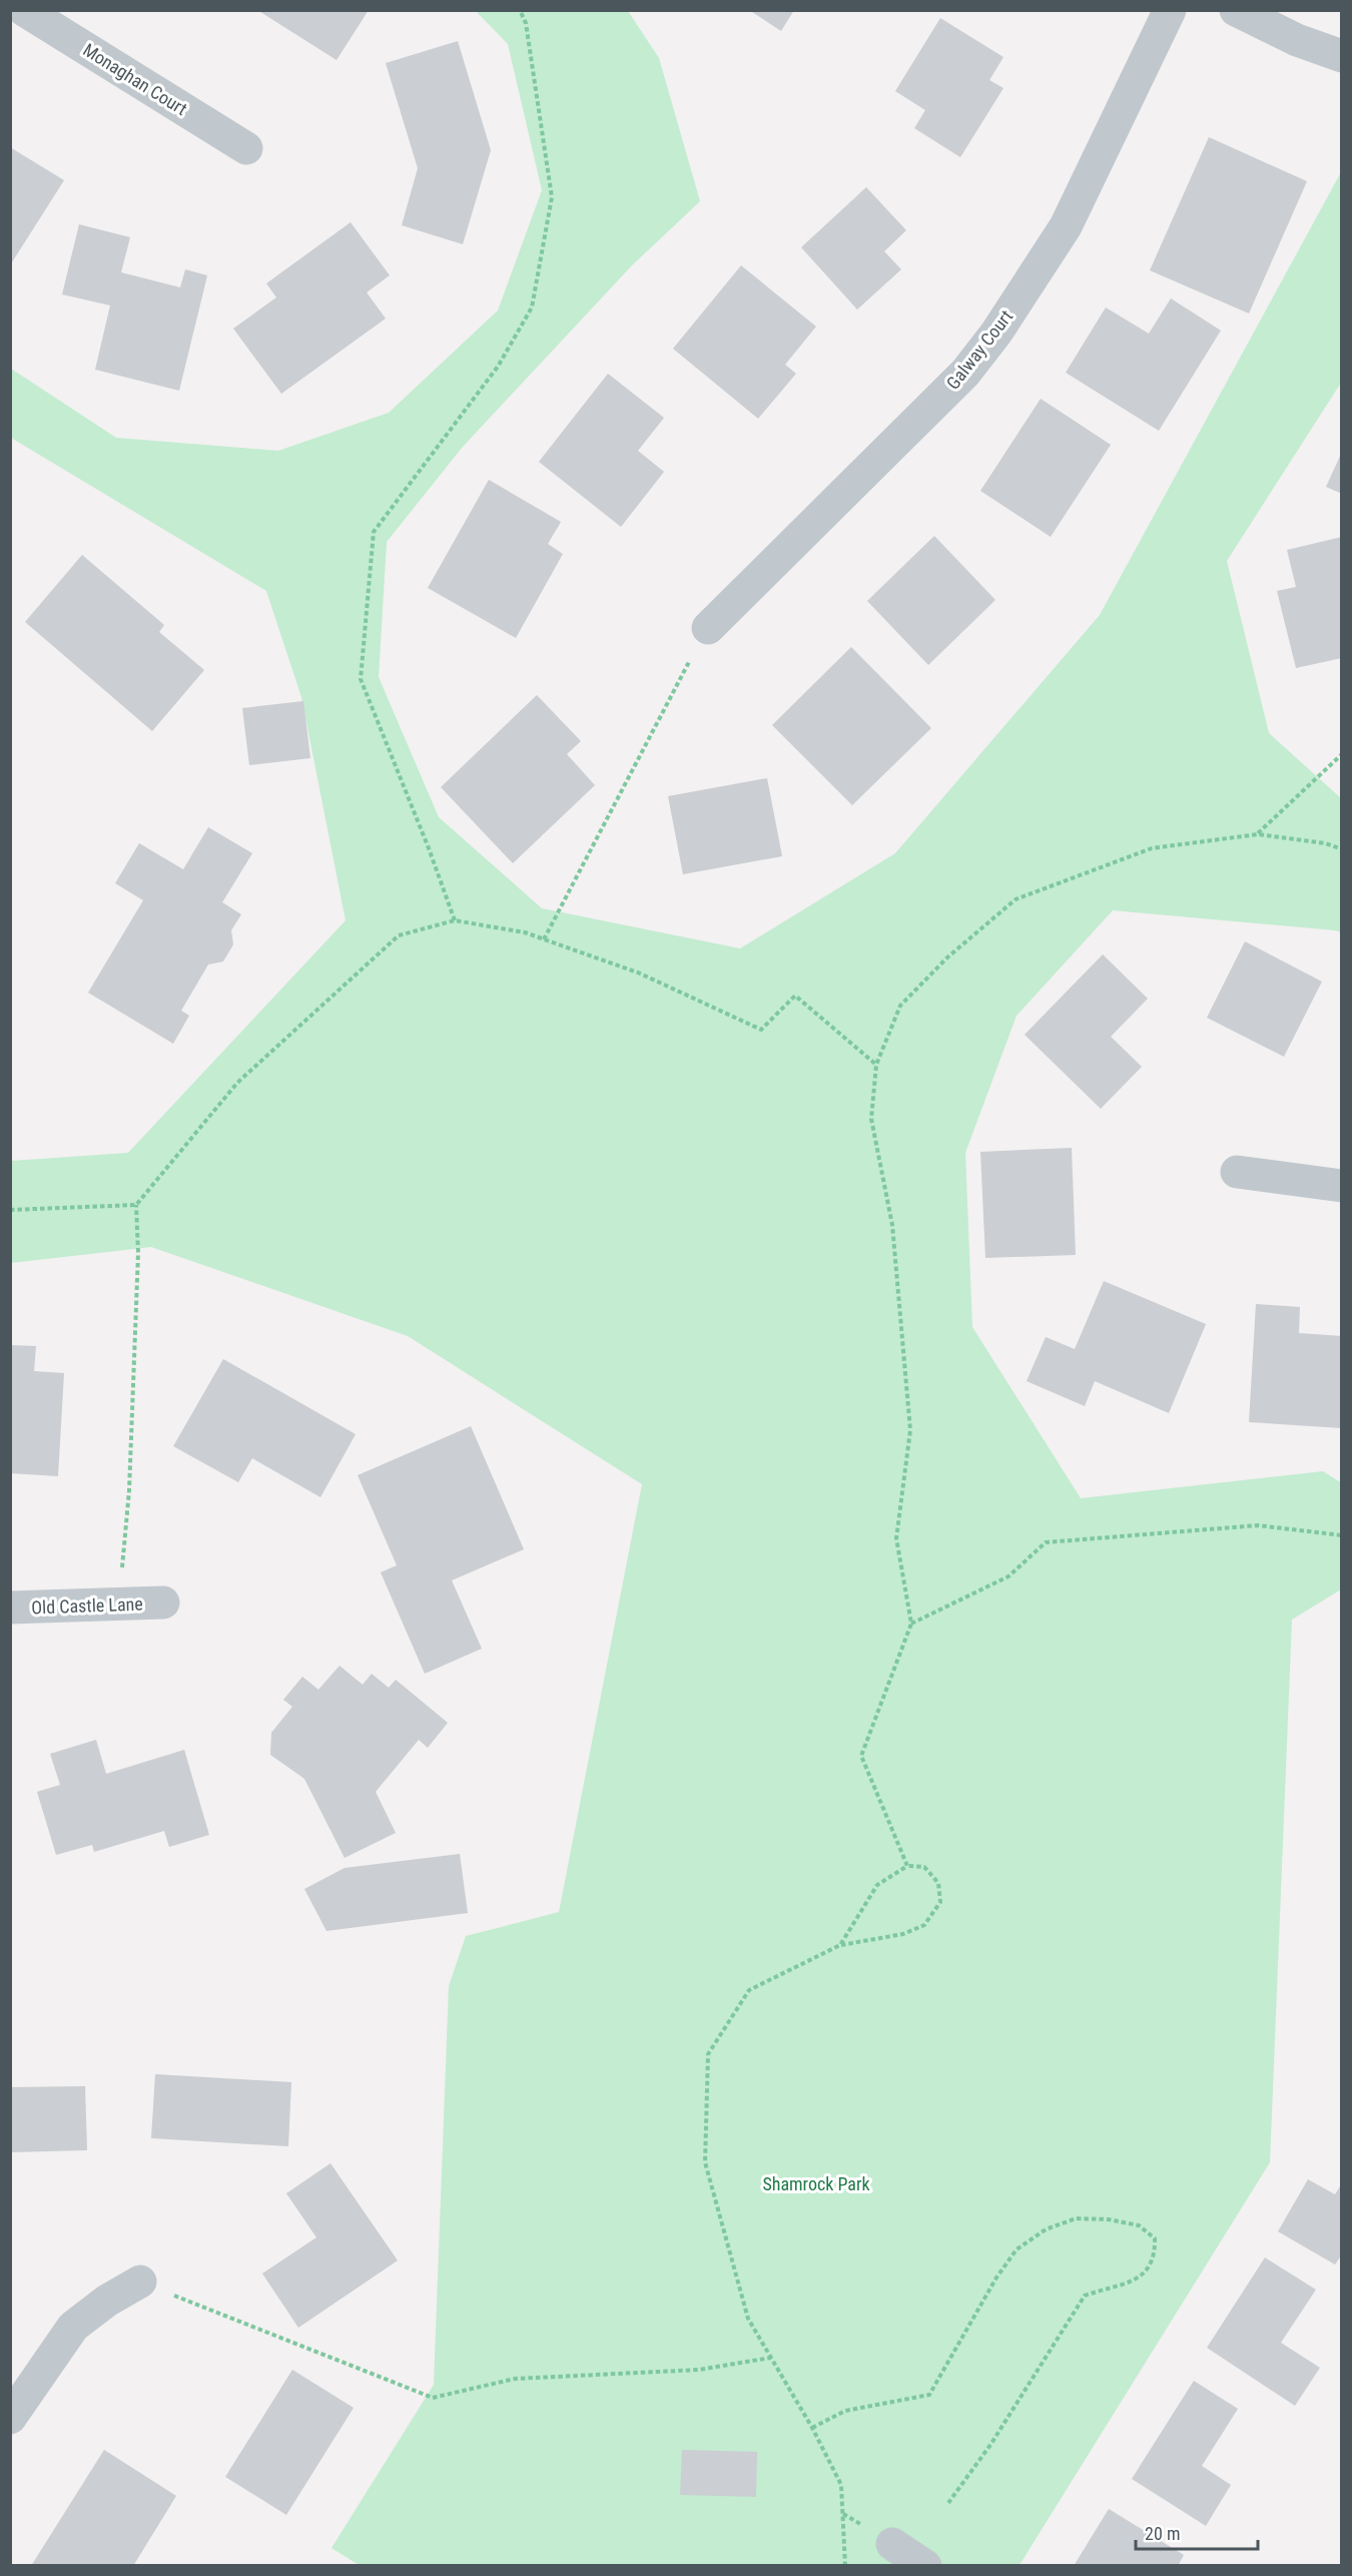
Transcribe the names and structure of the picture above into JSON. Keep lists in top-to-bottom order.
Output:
{
  "streets": {
    "street": ["Monaghan Court", "Galway Court", "Old Castle Lane"]
  },
  "parks": ["Shamrock Park"],
  "scale_bar": "20 m"
}
